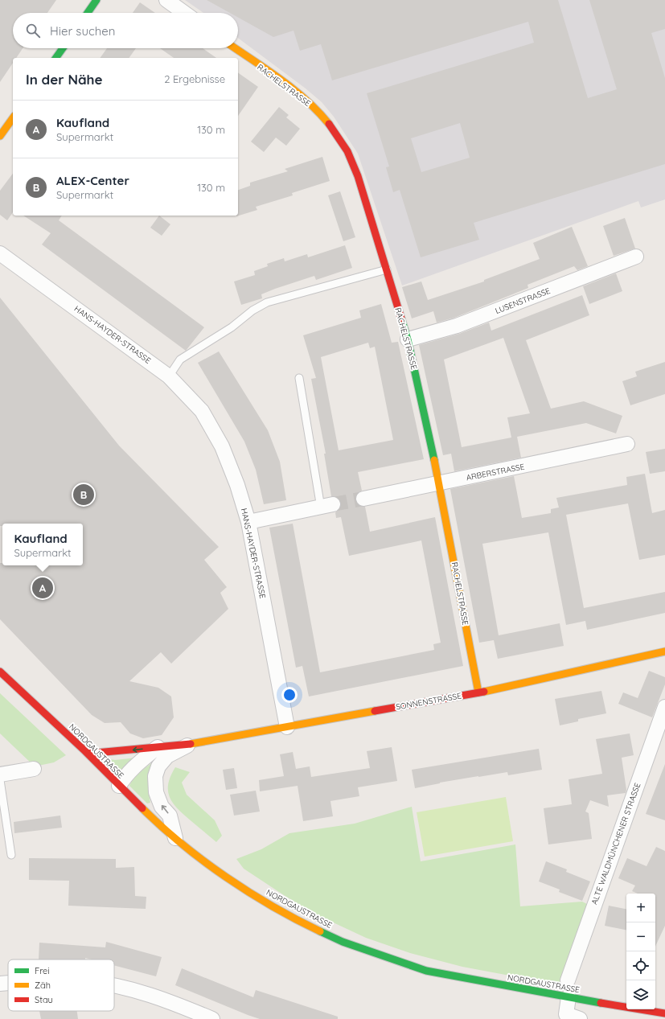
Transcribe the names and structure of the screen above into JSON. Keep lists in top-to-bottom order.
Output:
{
  "streets": {
    "street": [
      "RACHELSTRASSE",
      "LUSENSTRASSE",
      "HANS-HAYDER-STRASSE",
      "ARBERSTRASSE",
      "SONNENSTRASSE",
      "NORDGAUSTRASSE",
      "ALTE WALDMÜNCHENER STRASSE"
    ]
  },
  "crossings": [
    ["RACHELSTRASSE", "LUSENSTRASSE"],
    ["RACHELSTRASSE", "ARBERSTRASSE"],
    ["RACHELSTRASSE", "SONNENSTRASSE"],
    ["HANS-HAYDER-STRASSE", "SONNENSTRASSE"],
    ["SONNENSTRASSE", "NORDGAUSTRASSE"]
  ],
  "legend": ["Frei", "Zäh", "Stau"],
  "page": {
    "search": "Hier suchen",
    "heading": ["In der Nähe", "2 Ergebnisse"],
    "list": [
      {
        "mark": "A",
        "name": "Kaufland",
        "note": "Supermarkt",
        "value": "130 m"
      },
      {
        "mark": "B",
        "name": "ALEX-Center",
        "note": "Supermarkt",
        "value": "130 m"
      }
    ],
    "pins": ["B", "A"],
    "popup": ["Kaufland", "Supermarkt"],
    "map_buttons": ["+", "−"]
  }
}
